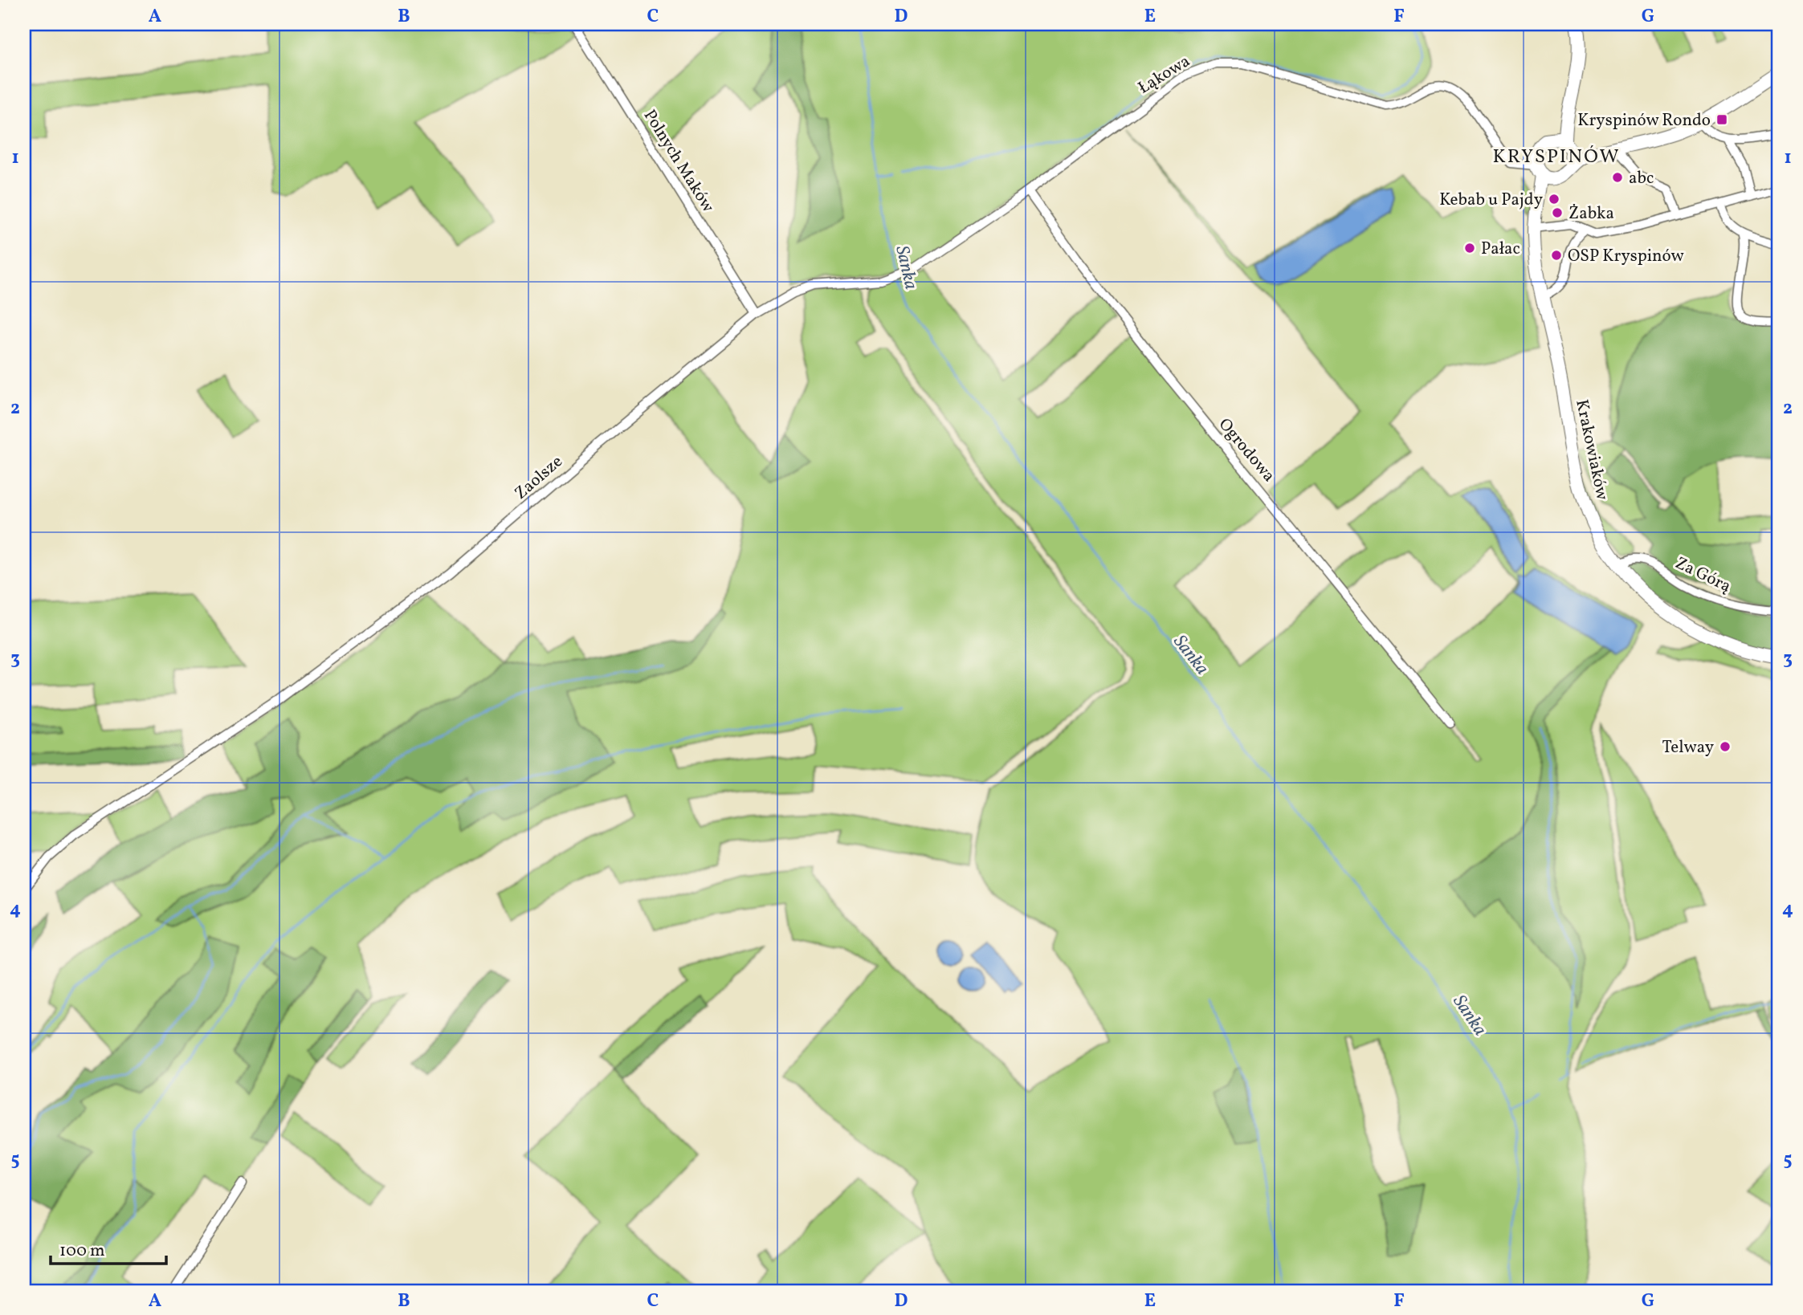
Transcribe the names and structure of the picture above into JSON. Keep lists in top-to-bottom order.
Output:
{
  "streets": {
    "main road": ["Krakowiaków"],
    "street": [
      "Łąkowa",
      "Polnych Maków",
      "Ogrodowa",
      "Zaolsze",
      "Za Górą"
    ]
  },
  "crossings": [
    ["Łąkowa", "Ogrodowa"],
    ["Łąkowa", "Zaolsze"],
    ["Polnych Maków", "Zaolsze"],
    ["Krakowiaków", "Za Górą"]
  ],
  "districts": ["KRYSPINÓW"],
  "water": ["Sanka"],
  "places": {
    "transit": ["Kryspinów Rondo"],
    "other": [
      "abc",
      "Kebab u Pajdy",
      "Żabka",
      "Pałac",
      "OSP Kryspinów",
      "Telway"
    ]
  },
  "scale_bar": "100 m",
  "grid": {
    "columns": [
      "A",
      "B",
      "C",
      "D",
      "E",
      "F",
      "G"
    ],
    "rows": [
      "1",
      "2",
      "3",
      "4",
      "5"
    ]
  }
}
